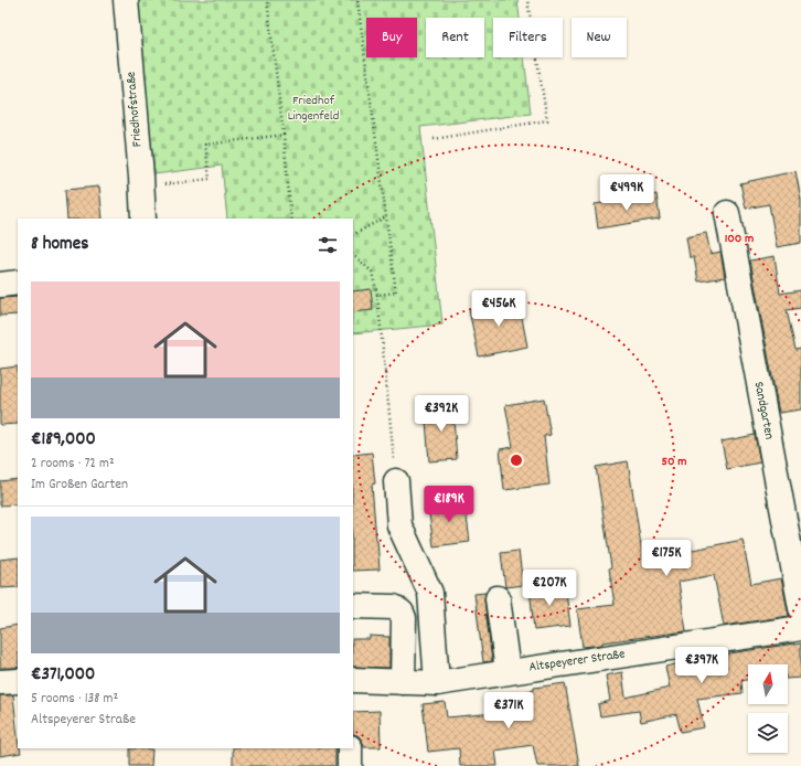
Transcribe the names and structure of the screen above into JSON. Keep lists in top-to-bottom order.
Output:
{
  "streets": {
    "street": ["Friedhofstraße", "Sandgarten", "Altspeyerer Straße"]
  },
  "parks": ["Friedhof Lingenfeld"],
  "north": "top",
  "page": {
    "chip": [
      "Buy",
      "Rent",
      "Filters",
      "New"
    ],
    "price": [
      "€499K",
      "€456K",
      "€392K",
      "€189K",
      "€175K",
      "€207K",
      "€397K",
      "€371K"
    ],
    "heading": "8 homes",
    "list": [
      {
        "name": "€189,000",
        "note": "2 rooms · 72 m² · Im Großen Garten"
      },
      {
        "name": "€371,000",
        "note": "5 rooms · 138 m² · Altspeyerer Straße"
      }
    ]
  },
  "rings": ["100 m", "50 m"]
}
